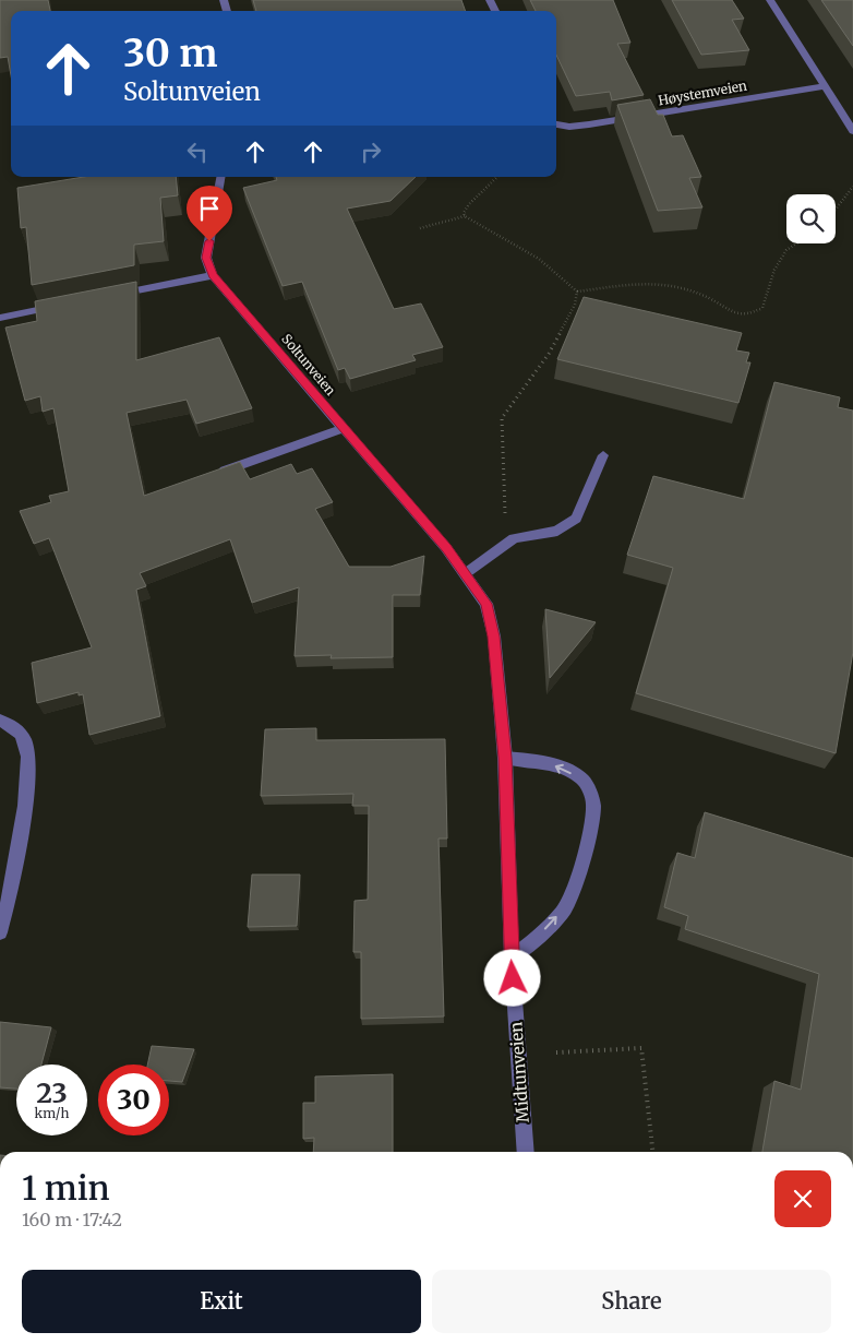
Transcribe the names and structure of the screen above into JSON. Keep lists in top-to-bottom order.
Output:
{
  "streets": {
    "street": ["Høystemveien", "Soltunveien", "Midtunveien"]
  },
  "crossings": [
    ["Soltunveien", "Midtunveien"]
  ],
  "page": {
    "turn": ["30 m", "Soltunveien"],
    "speed": "23 km/h",
    "limit": "30",
    "heading": ["1 min", "160 m · 17:42"],
    "buttons": ["Exit", "Share"]
  }
}
